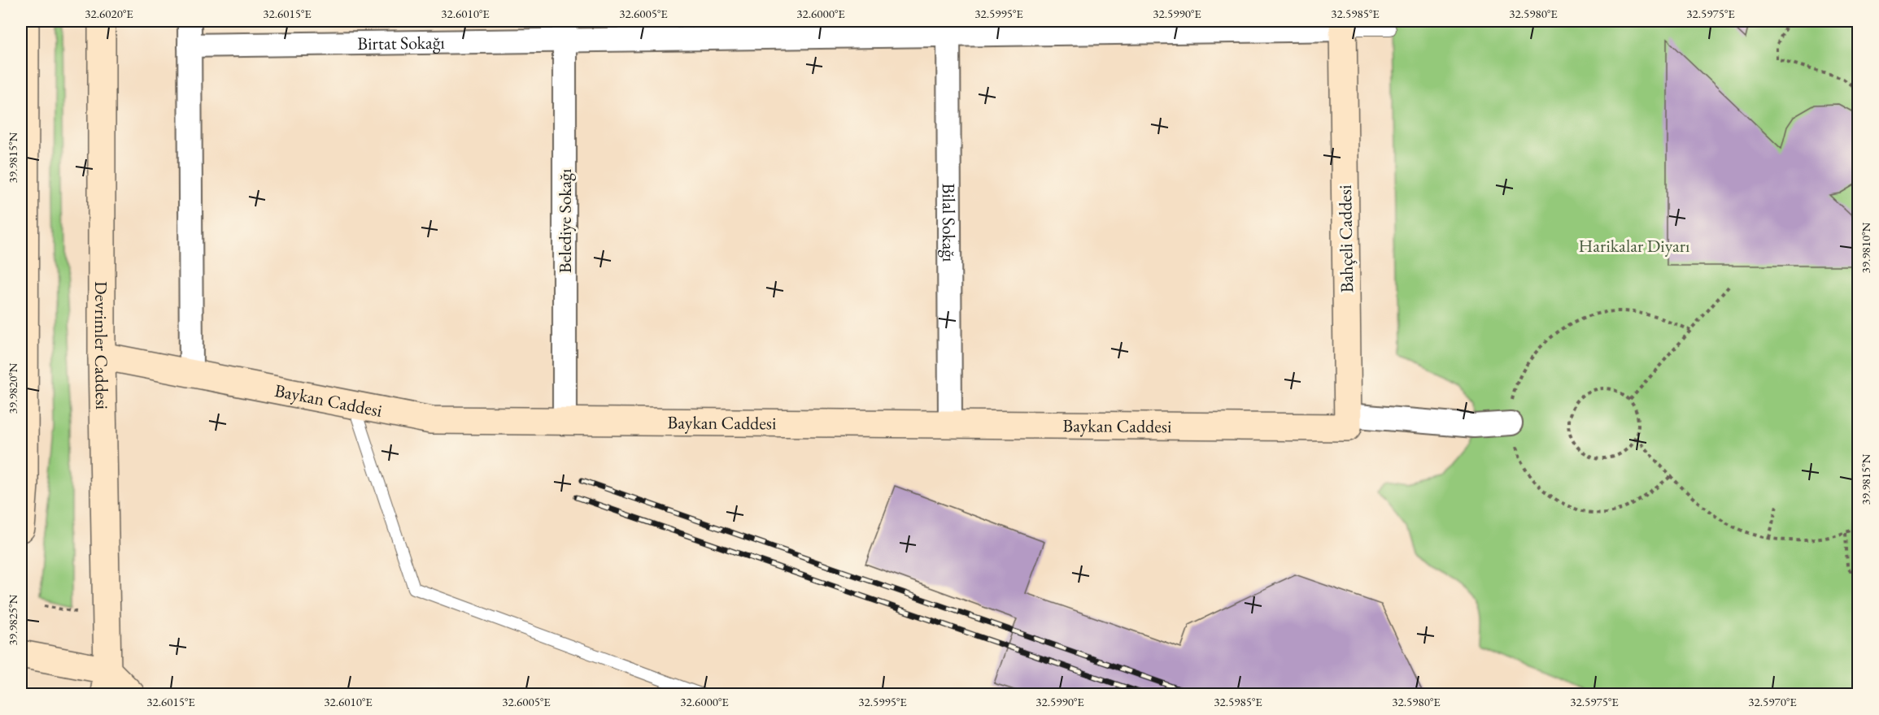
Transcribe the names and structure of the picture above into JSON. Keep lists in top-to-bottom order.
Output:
{
  "streets": {
    "street": [
      "Birtat Sokağı",
      "Belediye Sokağı",
      "Bilal Sokağı",
      "Bahçeli Caddesi",
      "Devrimler Caddesi",
      "Baykan Caddesi"
    ]
  },
  "crossings": [
    ["Birtat Sokağı", "Belediye Sokağı"],
    ["Birtat Sokağı", "Bilal Sokağı"],
    ["Birtat Sokağı", "Bahçeli Caddesi"],
    ["Belediye Sokağı", "Baykan Caddesi"],
    ["Bilal Sokağı", "Baykan Caddesi"],
    ["Bahçeli Caddesi", "Baykan Caddesi"],
    ["Devrimler Caddesi", "Baykan Caddesi"]
  ],
  "parks": ["Harikalar Diyarı"],
  "coordinates": [
    "32.6020°E",
    "32.6015°E",
    "32.6010°E",
    "32.6005°E",
    "32.6000°E",
    "32.5995°E",
    "32.5990°E",
    "32.5985°E",
    "32.5980°E",
    "32.5975°E",
    "39.9815°N",
    "39.9810°N",
    "39.9820°N",
    "39.9825°N",
    "32.5970°E"
  ]
}
